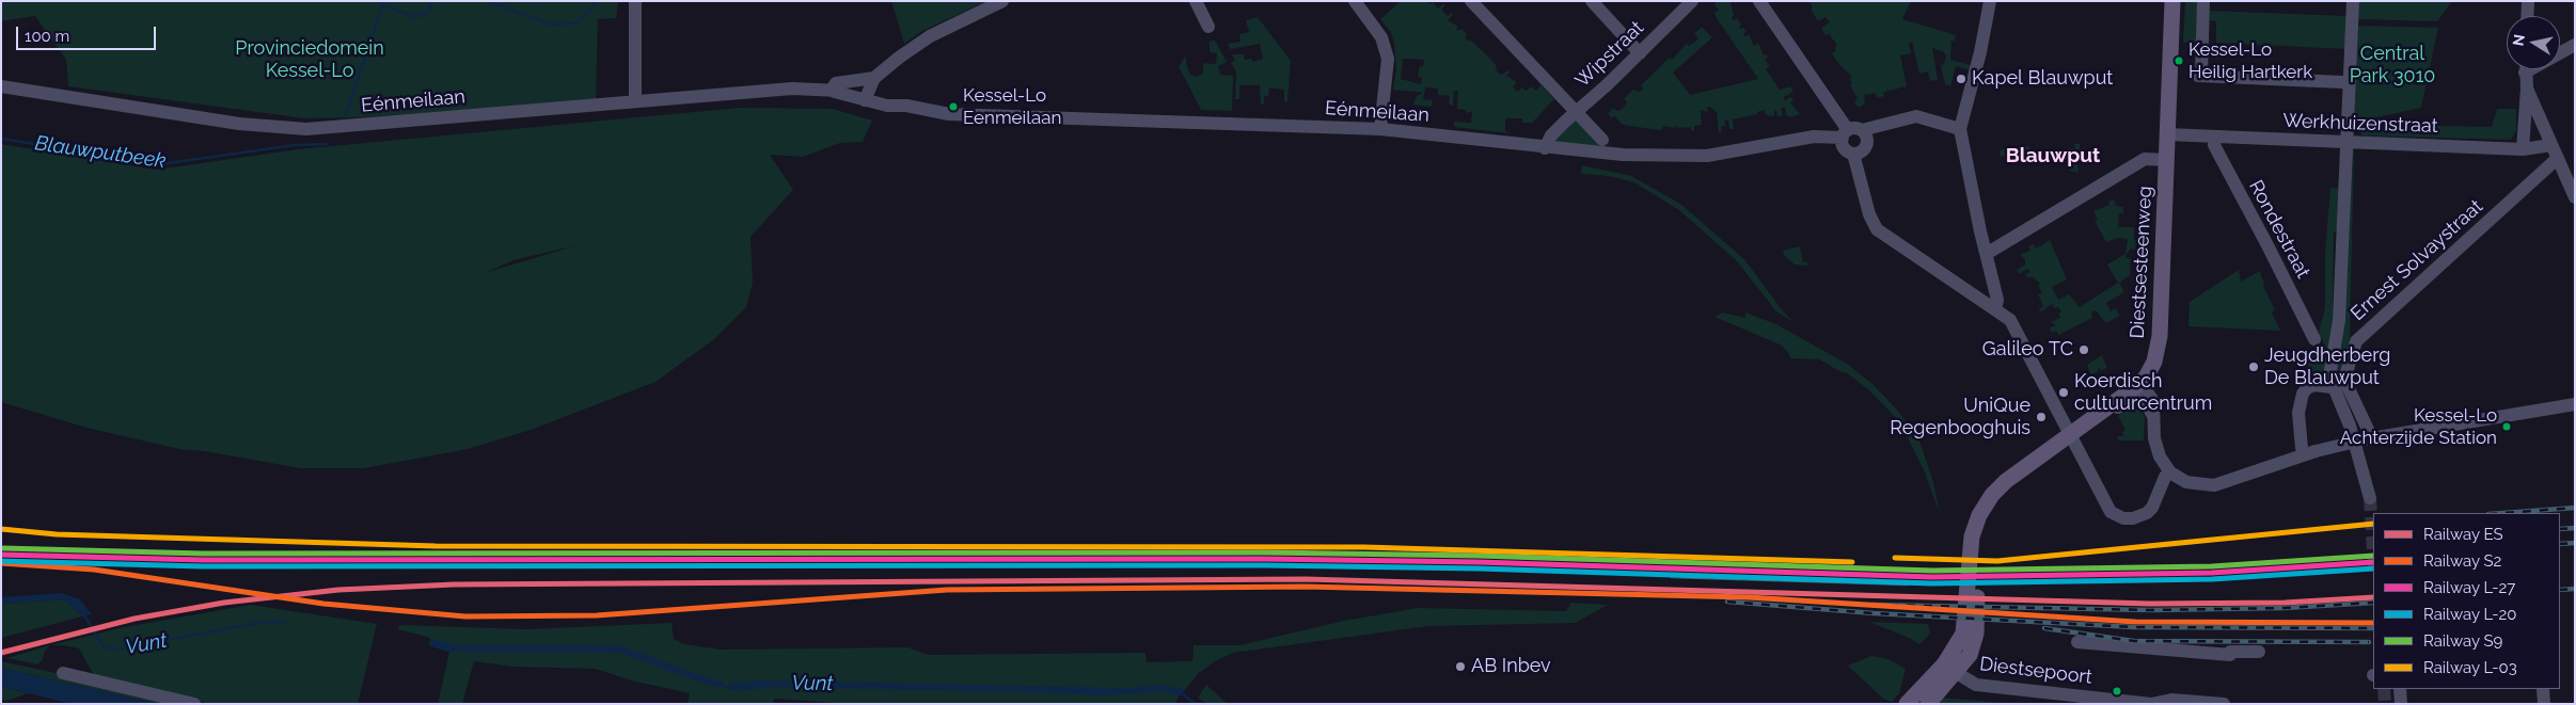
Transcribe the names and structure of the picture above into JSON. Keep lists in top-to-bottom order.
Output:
{
  "streets": {
    "main road": ["Diestsesteenweg"],
    "street": [
      "Wipstraat",
      "Eénmeilaan",
      "Werkhuizenstraat",
      "Rondestraat",
      "Ernest Solvaystraat",
      "Diestsepoort"
    ]
  },
  "crossings": [
    ["Wipstraat", "Eénmeilaan"],
    ["Werkhuizenstraat", "Rondestraat"],
    ["Werkhuizenstraat", "Diestsesteenweg"],
    ["Diestsesteenweg", "Diestsepoort"]
  ],
  "districts": ["Blauwput"],
  "water": ["Blauwputbeek", "Vunt"],
  "parks": ["Provinciedomein Kessel-Lo", "Central Park 3010"],
  "places": [
    "Kessel-Lo Heilig Hartkerk",
    "Kapel Blauwput",
    "Kessel-Lo Eenmeilaan",
    "Galileo TC",
    "Jeugdherberg De Blauwput",
    "Koerdisch cultuurcentrum",
    "UniQue Regenbooghuis",
    "Kessel-Lo Achterzijde Station",
    "AB Inbev"
  ],
  "lines": [
    "rail line L-03",
    "rail line S9",
    "rail line L-27",
    "rail line L-20",
    "rail line S2",
    "rail line ES"
  ],
  "legend": [
    "Railway ES",
    "Railway S2",
    "Railway L-27",
    "Railway L-20",
    "Railway S9",
    "Railway L-03"
  ],
  "scale_bar": "100 m",
  "north": "left"
}
